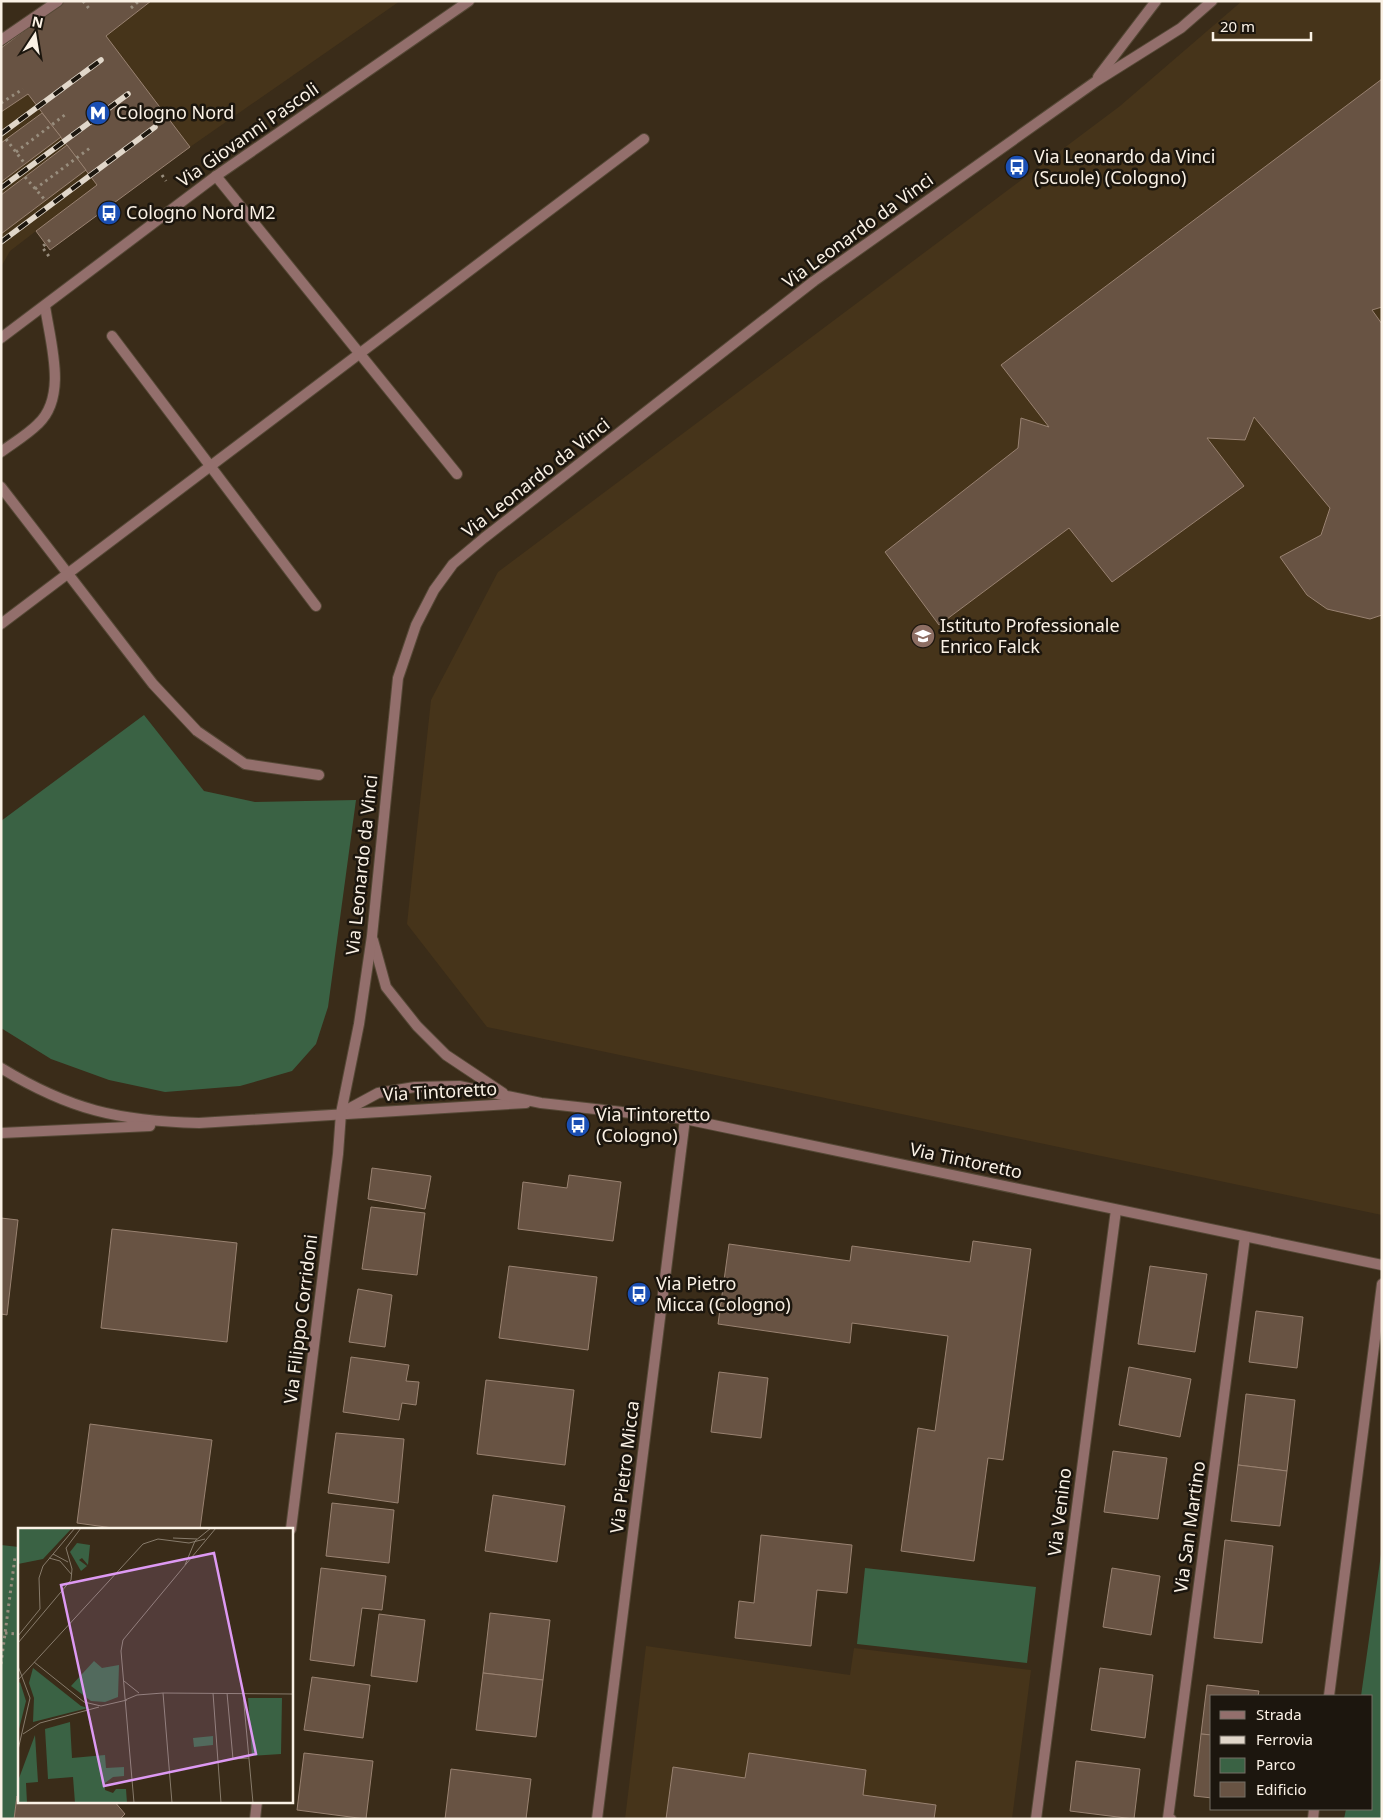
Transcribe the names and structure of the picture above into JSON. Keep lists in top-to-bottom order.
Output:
{
  "streets": {
    "street": [
      "Via Giovanni Pascoli",
      "Via Leonardo da Vinci",
      "Via Tintoretto",
      "Via Filippo Corridoni",
      "Via Pietro Micca",
      "Via Venino",
      "Via San Martino"
    ]
  },
  "crossings": [
    ["Via Leonardo da Vinci", "Via Tintoretto"],
    ["Via Leonardo da Vinci", "Via Filippo Corridoni"],
    ["Via Tintoretto", "Via Filippo Corridoni"],
    ["Via Tintoretto", "Via Pietro Micca"],
    ["Via Tintoretto", "Via Venino"],
    ["Via Tintoretto", "Via San Martino"]
  ],
  "places": {
    "metro station": ["Cologno Nord"],
    "bus stop": [
      "Via Leonardo da Vinci (Scuole) (Cologno)",
      "Cologno Nord M2",
      "Via Tintoretto (Cologno)",
      "Via Pietro Micca (Cologno)"
    ],
    "school or university": ["Istituto Professionale Enrico Falck"]
  },
  "legend": [
    "Strada",
    "Ferrovia",
    "Parco",
    "Edificio"
  ],
  "scale_bar": "20 m",
  "north": "top"
}
